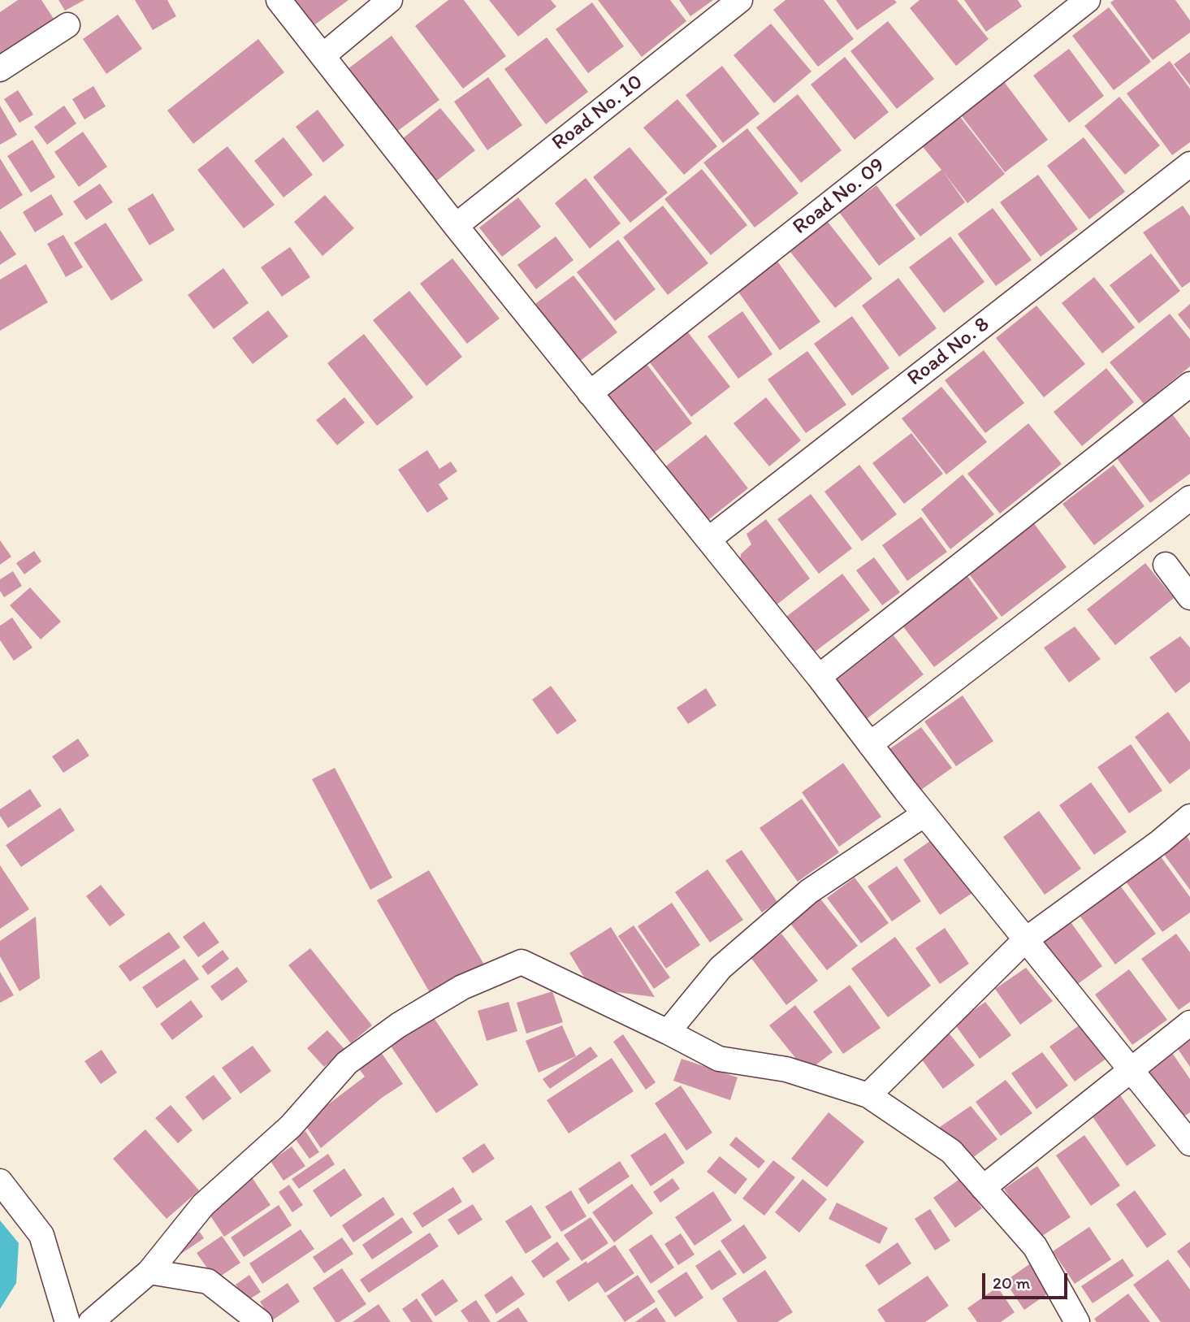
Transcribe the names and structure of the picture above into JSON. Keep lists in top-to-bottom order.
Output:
{
  "streets": {
    "street": ["Road No. 10", "Road No. 09", "Road No. 8"]
  },
  "scale_bar": "20 m"
}
